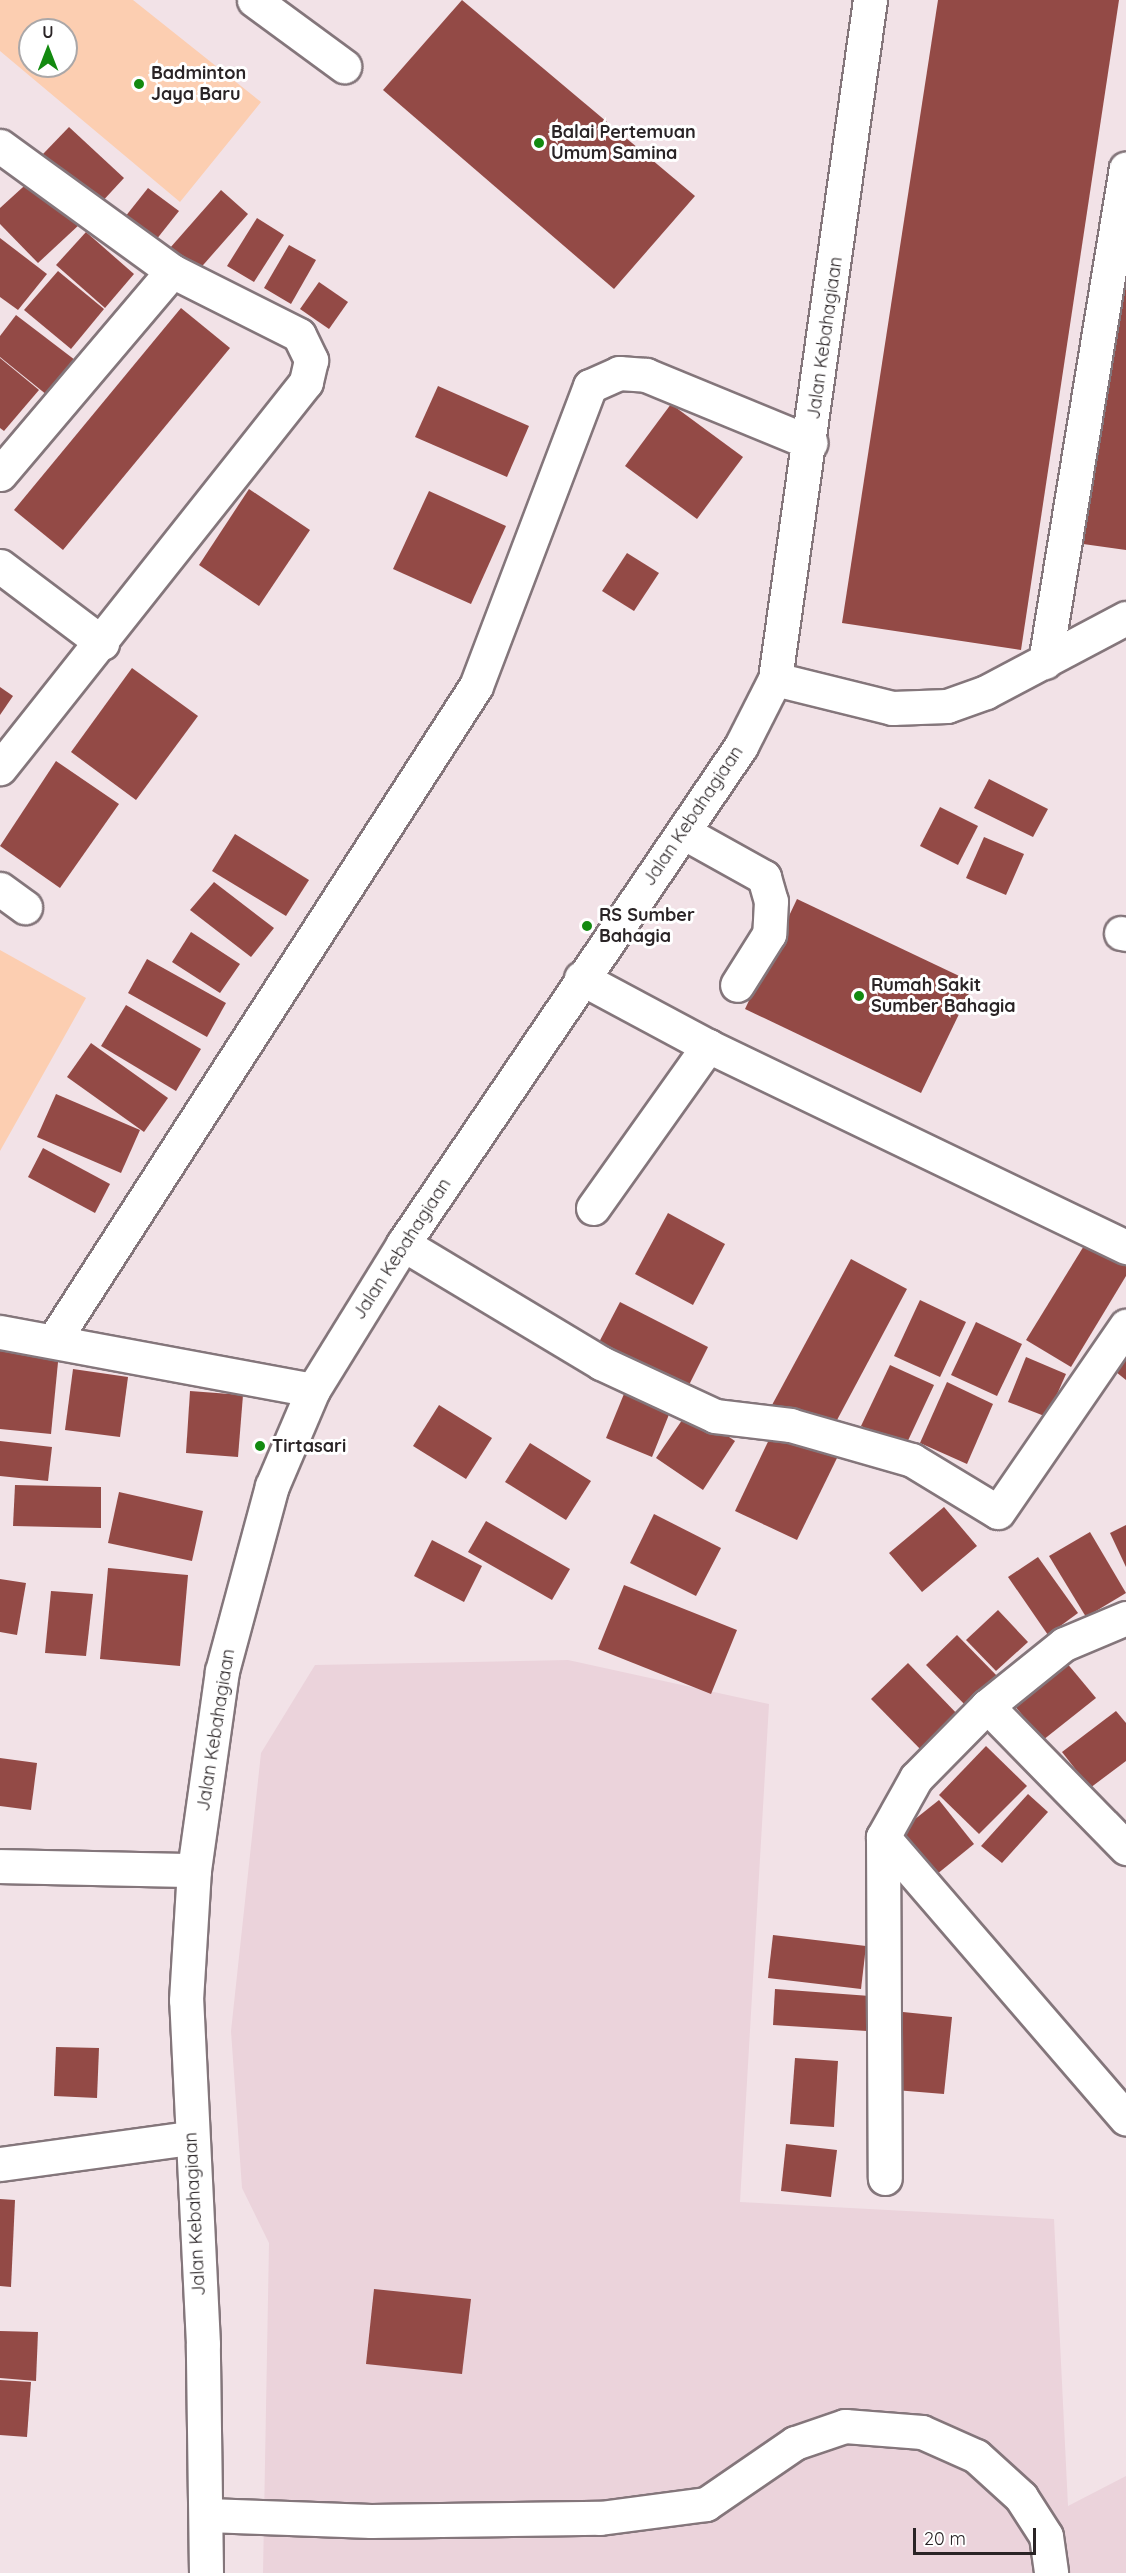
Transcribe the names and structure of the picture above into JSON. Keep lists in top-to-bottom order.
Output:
{
  "streets": {
    "street": ["Jalan Kebahagiaan"]
  },
  "places": [
    "Badminton Jaya Baru",
    "Balai Pertemuan Umum Samina",
    "RS Sumber Bahagia",
    "Rumah Sakit Sumber Bahagia",
    "Tirtasari"
  ],
  "scale_bar": "20 m",
  "north": "top"
}
